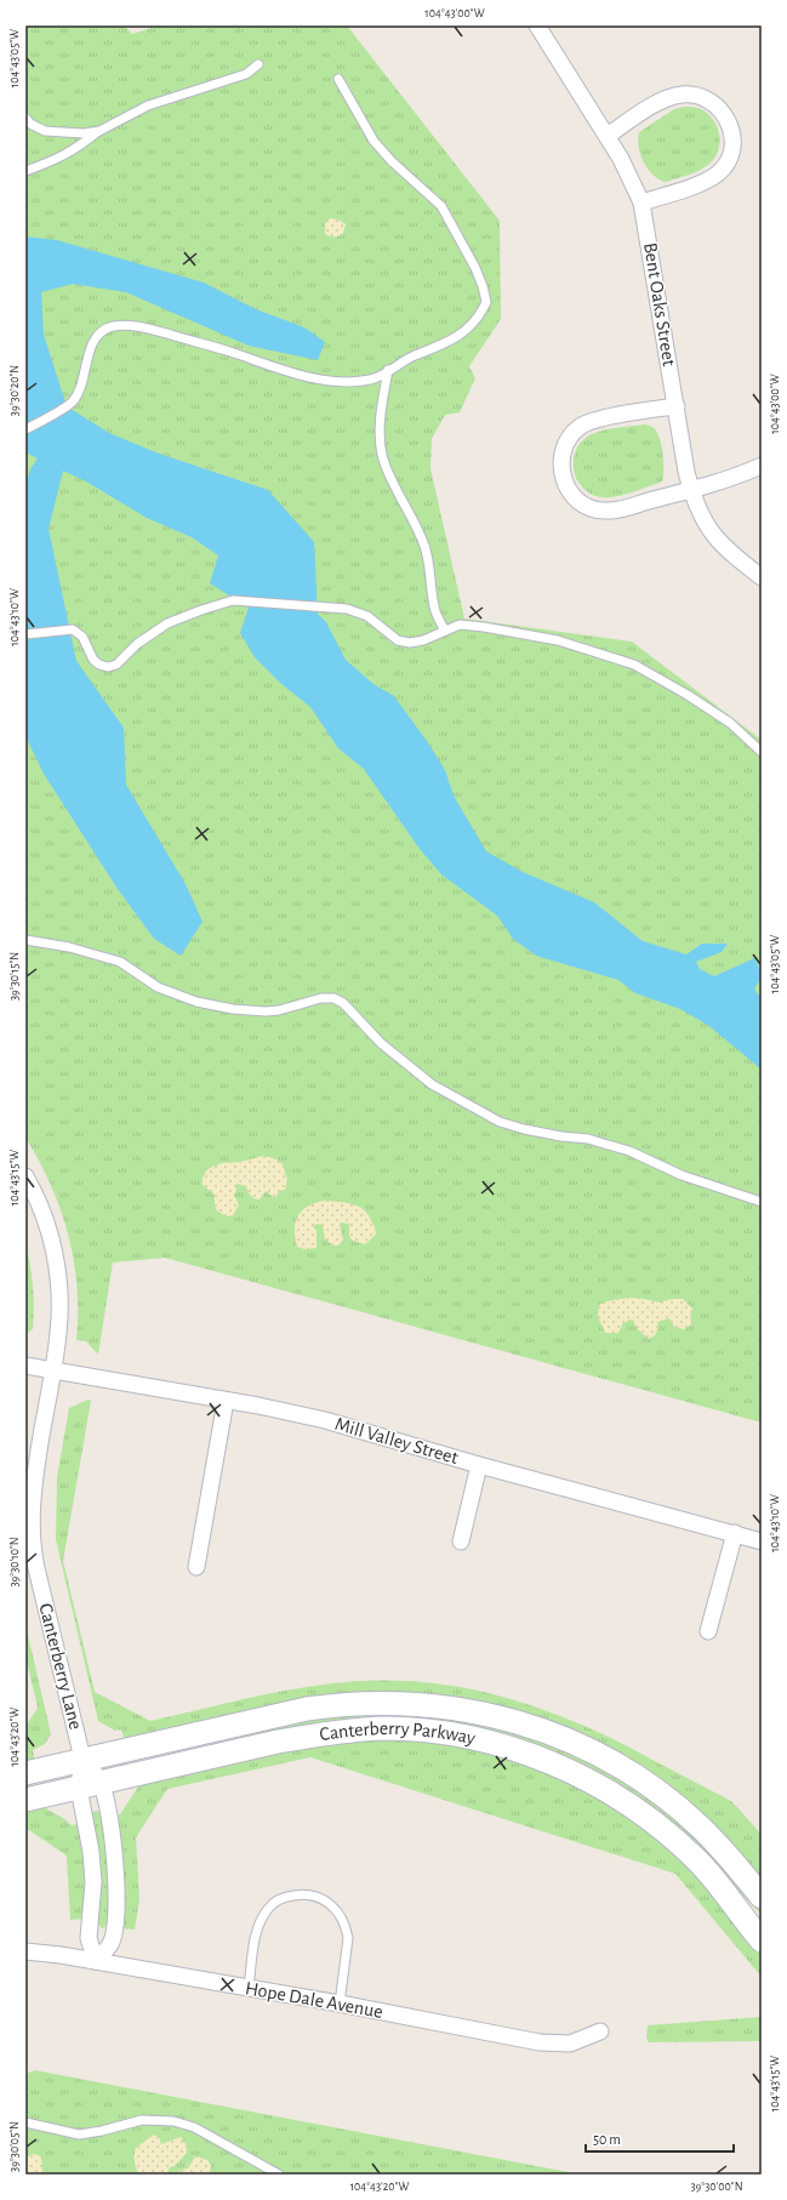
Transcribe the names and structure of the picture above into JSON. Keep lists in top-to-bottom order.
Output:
{
  "streets": {
    "street": [
      "Bent Oaks Street",
      "Mill Valley Street",
      "Canterberry Lane",
      "Canterberry Parkway",
      "Hope Dale Avenue"
    ]
  },
  "crossings": [
    ["Mill Valley Street", "Canterberry Lane"],
    ["Canterberry Lane", "Canterberry Parkway"],
    ["Canterberry Lane", "Hope Dale Avenue"]
  ],
  "scale_bar": "50 m",
  "coordinates": [
    "104°43'00\"W",
    "104°43'05\"W",
    "39°30'20\"N",
    "104°43'10\"W",
    "39°30'15\"N",
    "104°43'15\"W",
    "39°30'10\"N",
    "104°43'20\"W",
    "39°30'05\"N",
    "39°30'00\"N"
  ]
}
